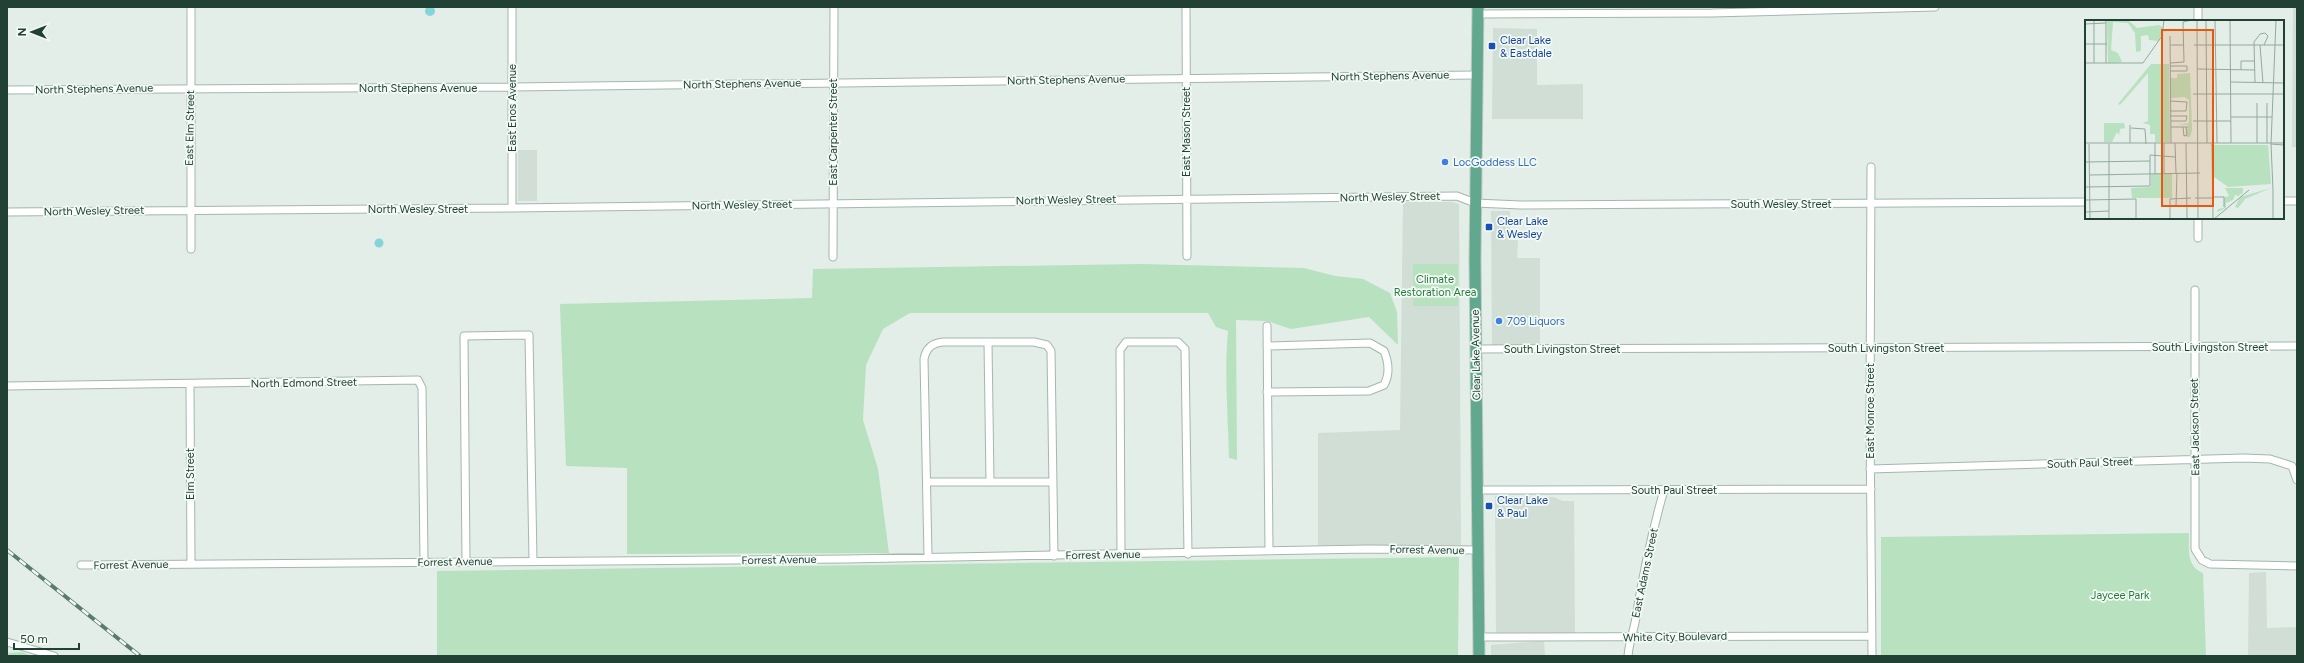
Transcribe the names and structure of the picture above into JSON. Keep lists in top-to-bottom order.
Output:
{
  "streets": {
    "main road": ["Clear Lake Avenue"],
    "street": [
      "North Stephens Avenue",
      "East Enos Avenue",
      "East Elm Street",
      "East Carpenter Street",
      "East Mason Street",
      "North Wesley Street",
      "South Wesley Street",
      "South Livingston Street",
      "North Edmond Street",
      "East Monroe Street",
      "East Jackson Street",
      "South Paul Street",
      "Elm Street",
      "Forrest Avenue",
      "East Adams Street",
      "White City Boulevard"
    ]
  },
  "crossings": [
    ["North Stephens Avenue", "East Enos Avenue"],
    ["North Stephens Avenue", "East Elm Street"],
    ["North Stephens Avenue", "East Carpenter Street"],
    ["North Stephens Avenue", "East Mason Street"],
    ["North Stephens Avenue", "Clear Lake Avenue"],
    ["East Enos Avenue", "North Wesley Street"],
    ["East Elm Street", "North Wesley Street"],
    ["East Carpenter Street", "North Wesley Street"],
    ["East Mason Street", "North Wesley Street"],
    ["North Wesley Street", "South Wesley Street"],
    ["North Wesley Street", "Clear Lake Avenue"],
    ["South Wesley Street", "Clear Lake Avenue"],
    ["South Wesley Street", "East Monroe Street"],
    ["South Livingston Street", "Clear Lake Avenue"],
    ["South Livingston Street", "East Monroe Street"],
    ["South Livingston Street", "East Jackson Street"],
    ["Clear Lake Avenue", "South Paul Street"],
    ["Clear Lake Avenue", "Forrest Avenue"],
    ["Clear Lake Avenue", "White City Boulevard"],
    ["North Edmond Street", "Elm Street"],
    ["North Edmond Street", "Forrest Avenue"],
    ["East Monroe Street", "South Paul Street"],
    ["East Monroe Street", "White City Boulevard"],
    ["East Jackson Street", "South Paul Street"],
    ["South Paul Street", "East Adams Street"],
    ["Elm Street", "Forrest Avenue"],
    ["East Adams Street", "White City Boulevard"]
  ],
  "parks": ["Climate Restoration Area", "Jaycee Park"],
  "places": {
    "transit": ["Clear Lake & Eastdale", "Clear Lake & Wesley", "Clear Lake & Paul"],
    "other": ["LocGoddess LLC", "709 Liquors"]
  },
  "scale_bar": "50 m",
  "north": "left"
}
